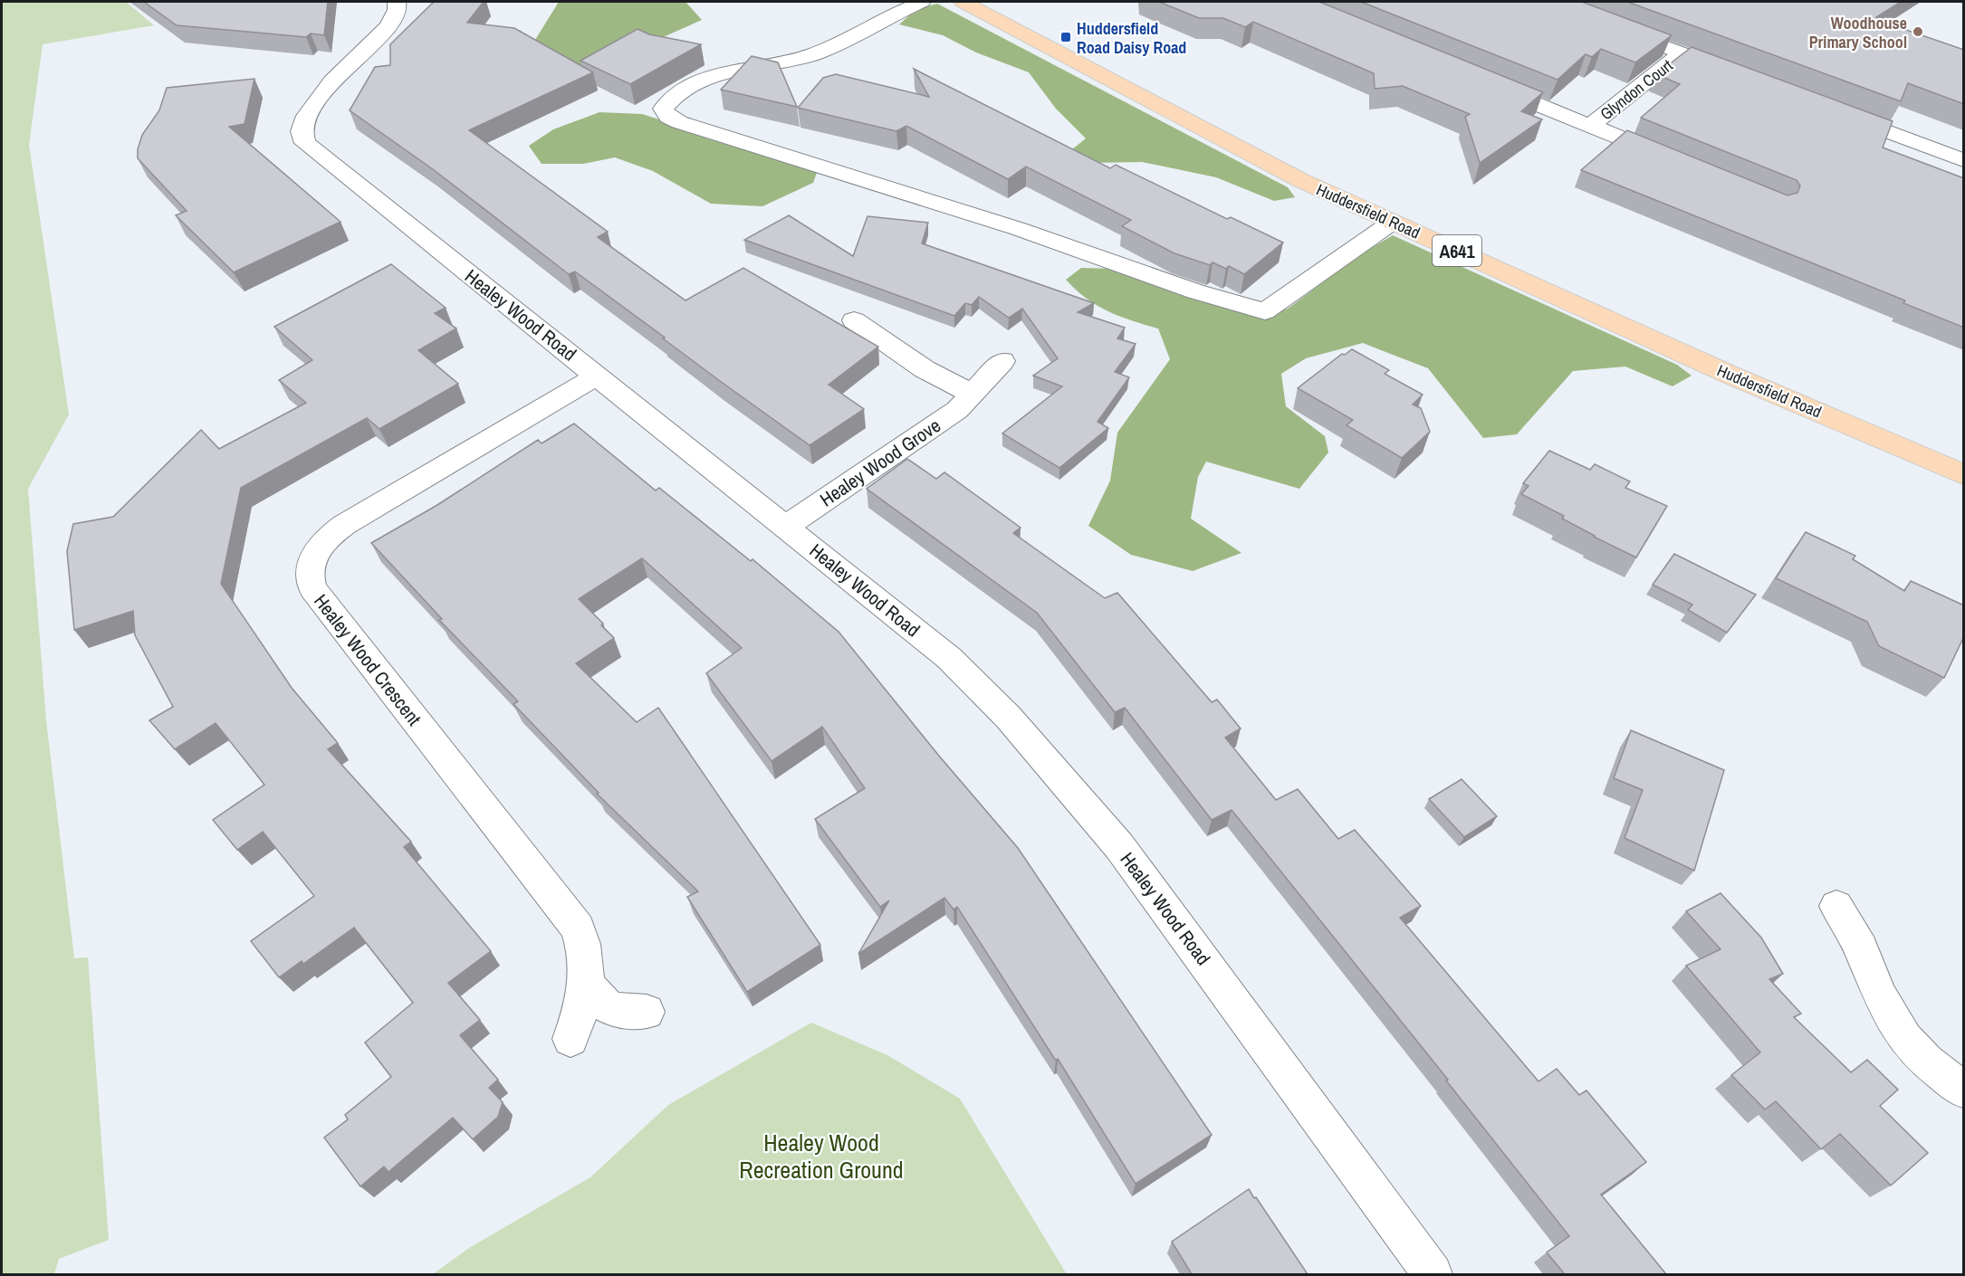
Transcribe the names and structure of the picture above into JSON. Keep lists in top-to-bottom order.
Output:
{
  "streets": {
    "main road": ["Huddersfield Road", "A641"],
    "street": [
      "Glyndon Court",
      "Healey Wood Road",
      "Healey Wood Grove",
      "Healey Wood Crescent"
    ]
  },
  "crossings": [
    ["Healey Wood Road", "Healey Wood Grove"],
    ["Healey Wood Road", "Healey Wood Crescent"]
  ],
  "parks": ["Healey Wood Recreation Ground"],
  "places": {
    "other": ["Woodhouse Primary School"],
    "transit": ["Huddersfield Road Daisy Road"]
  }
}
